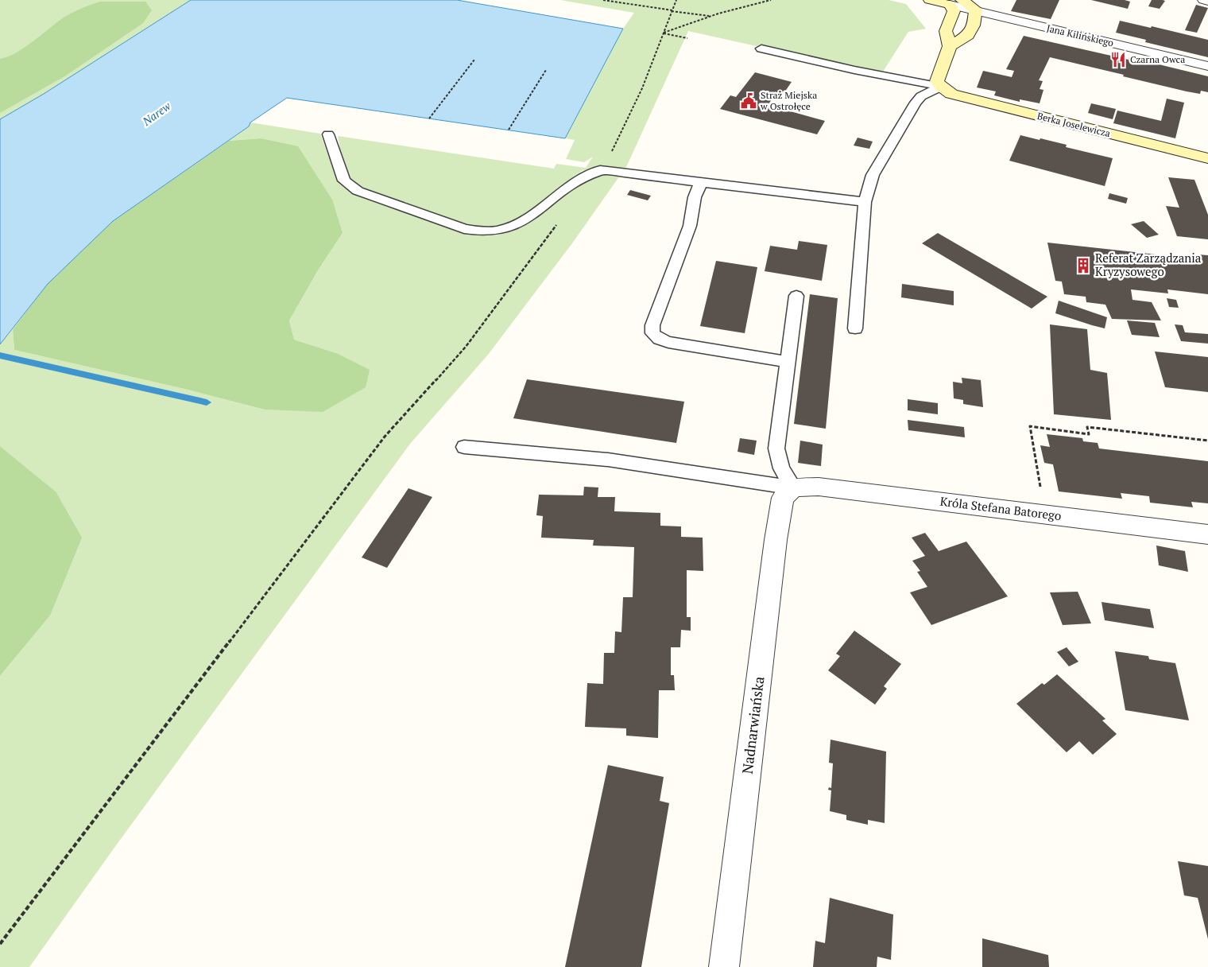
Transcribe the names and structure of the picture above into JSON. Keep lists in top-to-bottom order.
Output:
{
  "streets": {
    "street": [
      "Jana Kilińskiego",
      "Berka Joselewicza",
      "Króla Stefana Batorego",
      "Nadnarwiańska"
    ]
  },
  "crossings": [
    ["Króla Stefana Batorego", "Nadnarwiańska"]
  ],
  "water": ["Narew"],
  "places": {
    "restaurant": ["Czarna Owca"],
    "public building": ["Straż Miejska w Ostrołęce"],
    "building": ["Referat Zarządzania Kryzysowego"]
  }
}
